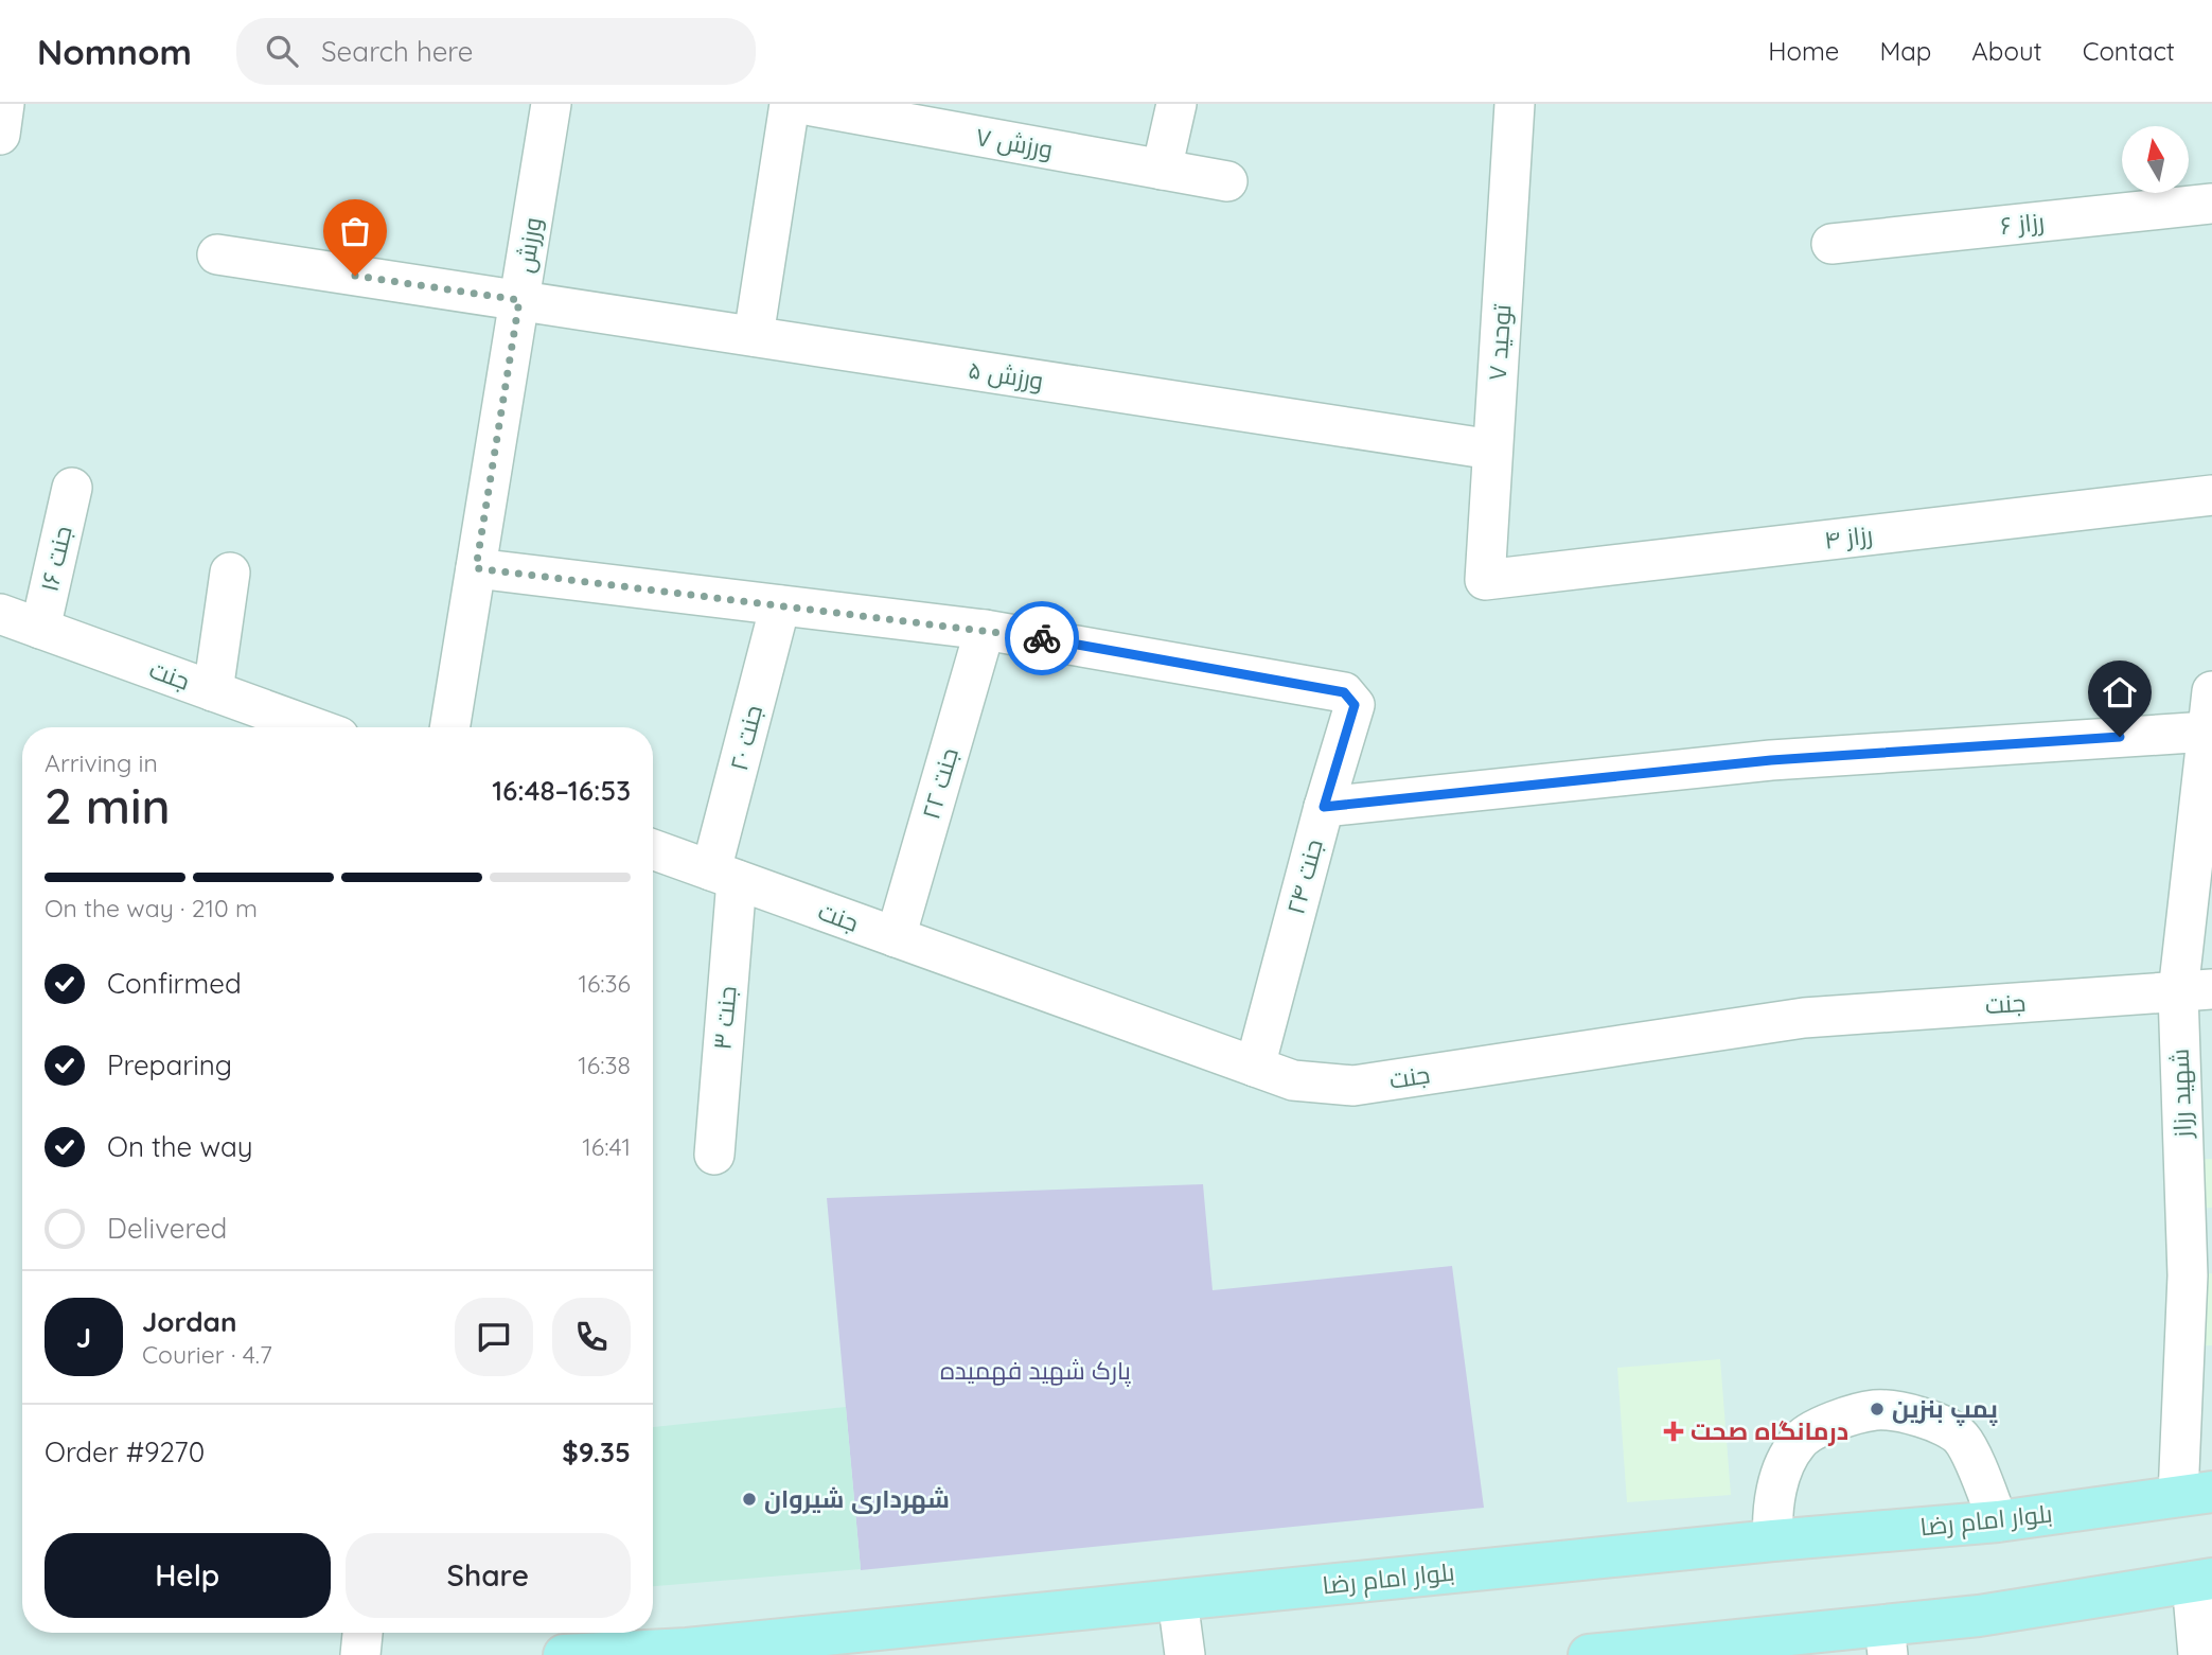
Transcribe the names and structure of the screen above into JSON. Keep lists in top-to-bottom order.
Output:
{
  "streets": {
    "main road": ["بلوار امام رضا"],
    "street": [
      "ورزش ۷",
      "رزاز ۶",
      "ورزش",
      "توحید ۷",
      "ورزش ۵",
      "رزاز ۴",
      "جنت ۱۶",
      "جنت",
      "جنت ۲۰",
      "جنت ۲۲",
      "جنت ۲۴",
      "جنت ۳",
      "شهید رزاز"
    ]
  },
  "crossings": [
    ["ورزش", "ورزش ۵"],
    ["توحید ۷", "ورزش ۵"],
    ["توحید ۷", "رزاز ۴"],
    ["جنت ۱۶", "جنت"],
    ["جنت", "جنت ۲۰"],
    ["جنت", "جنت ۲۲"],
    ["جنت", "جنت ۲۴"],
    ["جنت", "جنت ۳"],
    ["جنت", "شهید رزاز"],
    ["جنت ۲۰", "جنت ۳"],
    ["جنت ۲۲", "جنت ۲۴"],
    ["شهید رزاز", "بلوار امام رضا"]
  ],
  "parks": ["پارک شهید فهمیده"],
  "places": {
    "other": ["پمپ بنزین", "شهرداری شیروان"],
    "health": ["درمانگاه صحت"]
  },
  "north": "top",
  "page": {
    "header": "Nomnom",
    "search": "Search here",
    "nav": [
      "Home",
      "Map",
      "About",
      "Contact"
    ],
    "heading": ["2 min", "Arriving in", "16:48–16:53"],
    "panel": [
      "Jordan",
      "Courier · 4.7",
      "Order #9270",
      "$9.35"
    ],
    "bar": "On the way · 210 m",
    "list": [
      ["Confirmed", "16:36"],
      ["Preparing", "16:38"],
      ["On the way", "16:41"],
      "Delivered"
    ],
    "round": "J",
    "buttons": ["Help", "Share"]
  }
}
